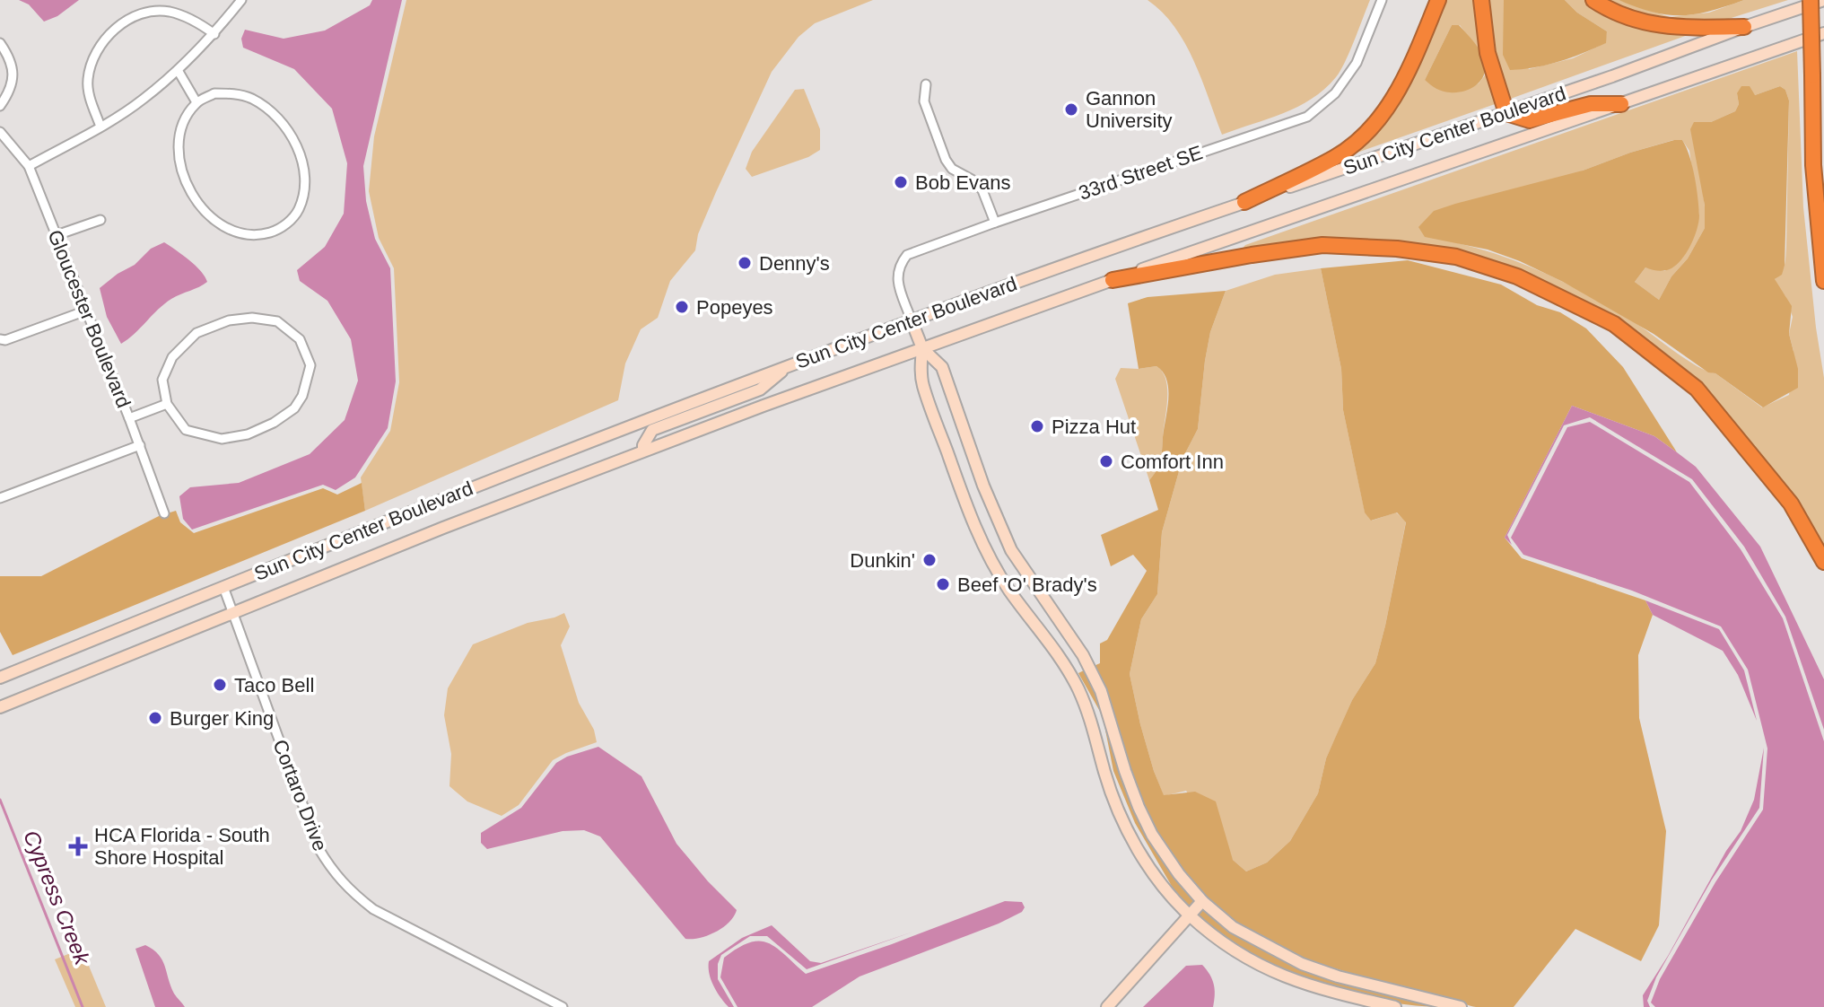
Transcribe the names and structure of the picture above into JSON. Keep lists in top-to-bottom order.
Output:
{
  "streets": {
    "main road": ["Sun City Center Boulevard"],
    "street": ["33rd Street SE", "Gloucester Boulevard", "Cortaro Drive"]
  },
  "crossings": [
    ["Sun City Center Boulevard", "33rd Street SE"],
    ["Sun City Center Boulevard", "Cortaro Drive"]
  ],
  "water": ["Cypress Creek"],
  "places": {
    "other": [
      "Gannon University",
      "Bob Evans",
      "Denny's",
      "Popeyes",
      "Pizza Hut",
      "Comfort Inn",
      "Dunkin'",
      "Beef 'O' Brady's",
      "Taco Bell",
      "Burger King"
    ],
    "health": ["HCA Florida - South Shore Hospital"]
  }
}
